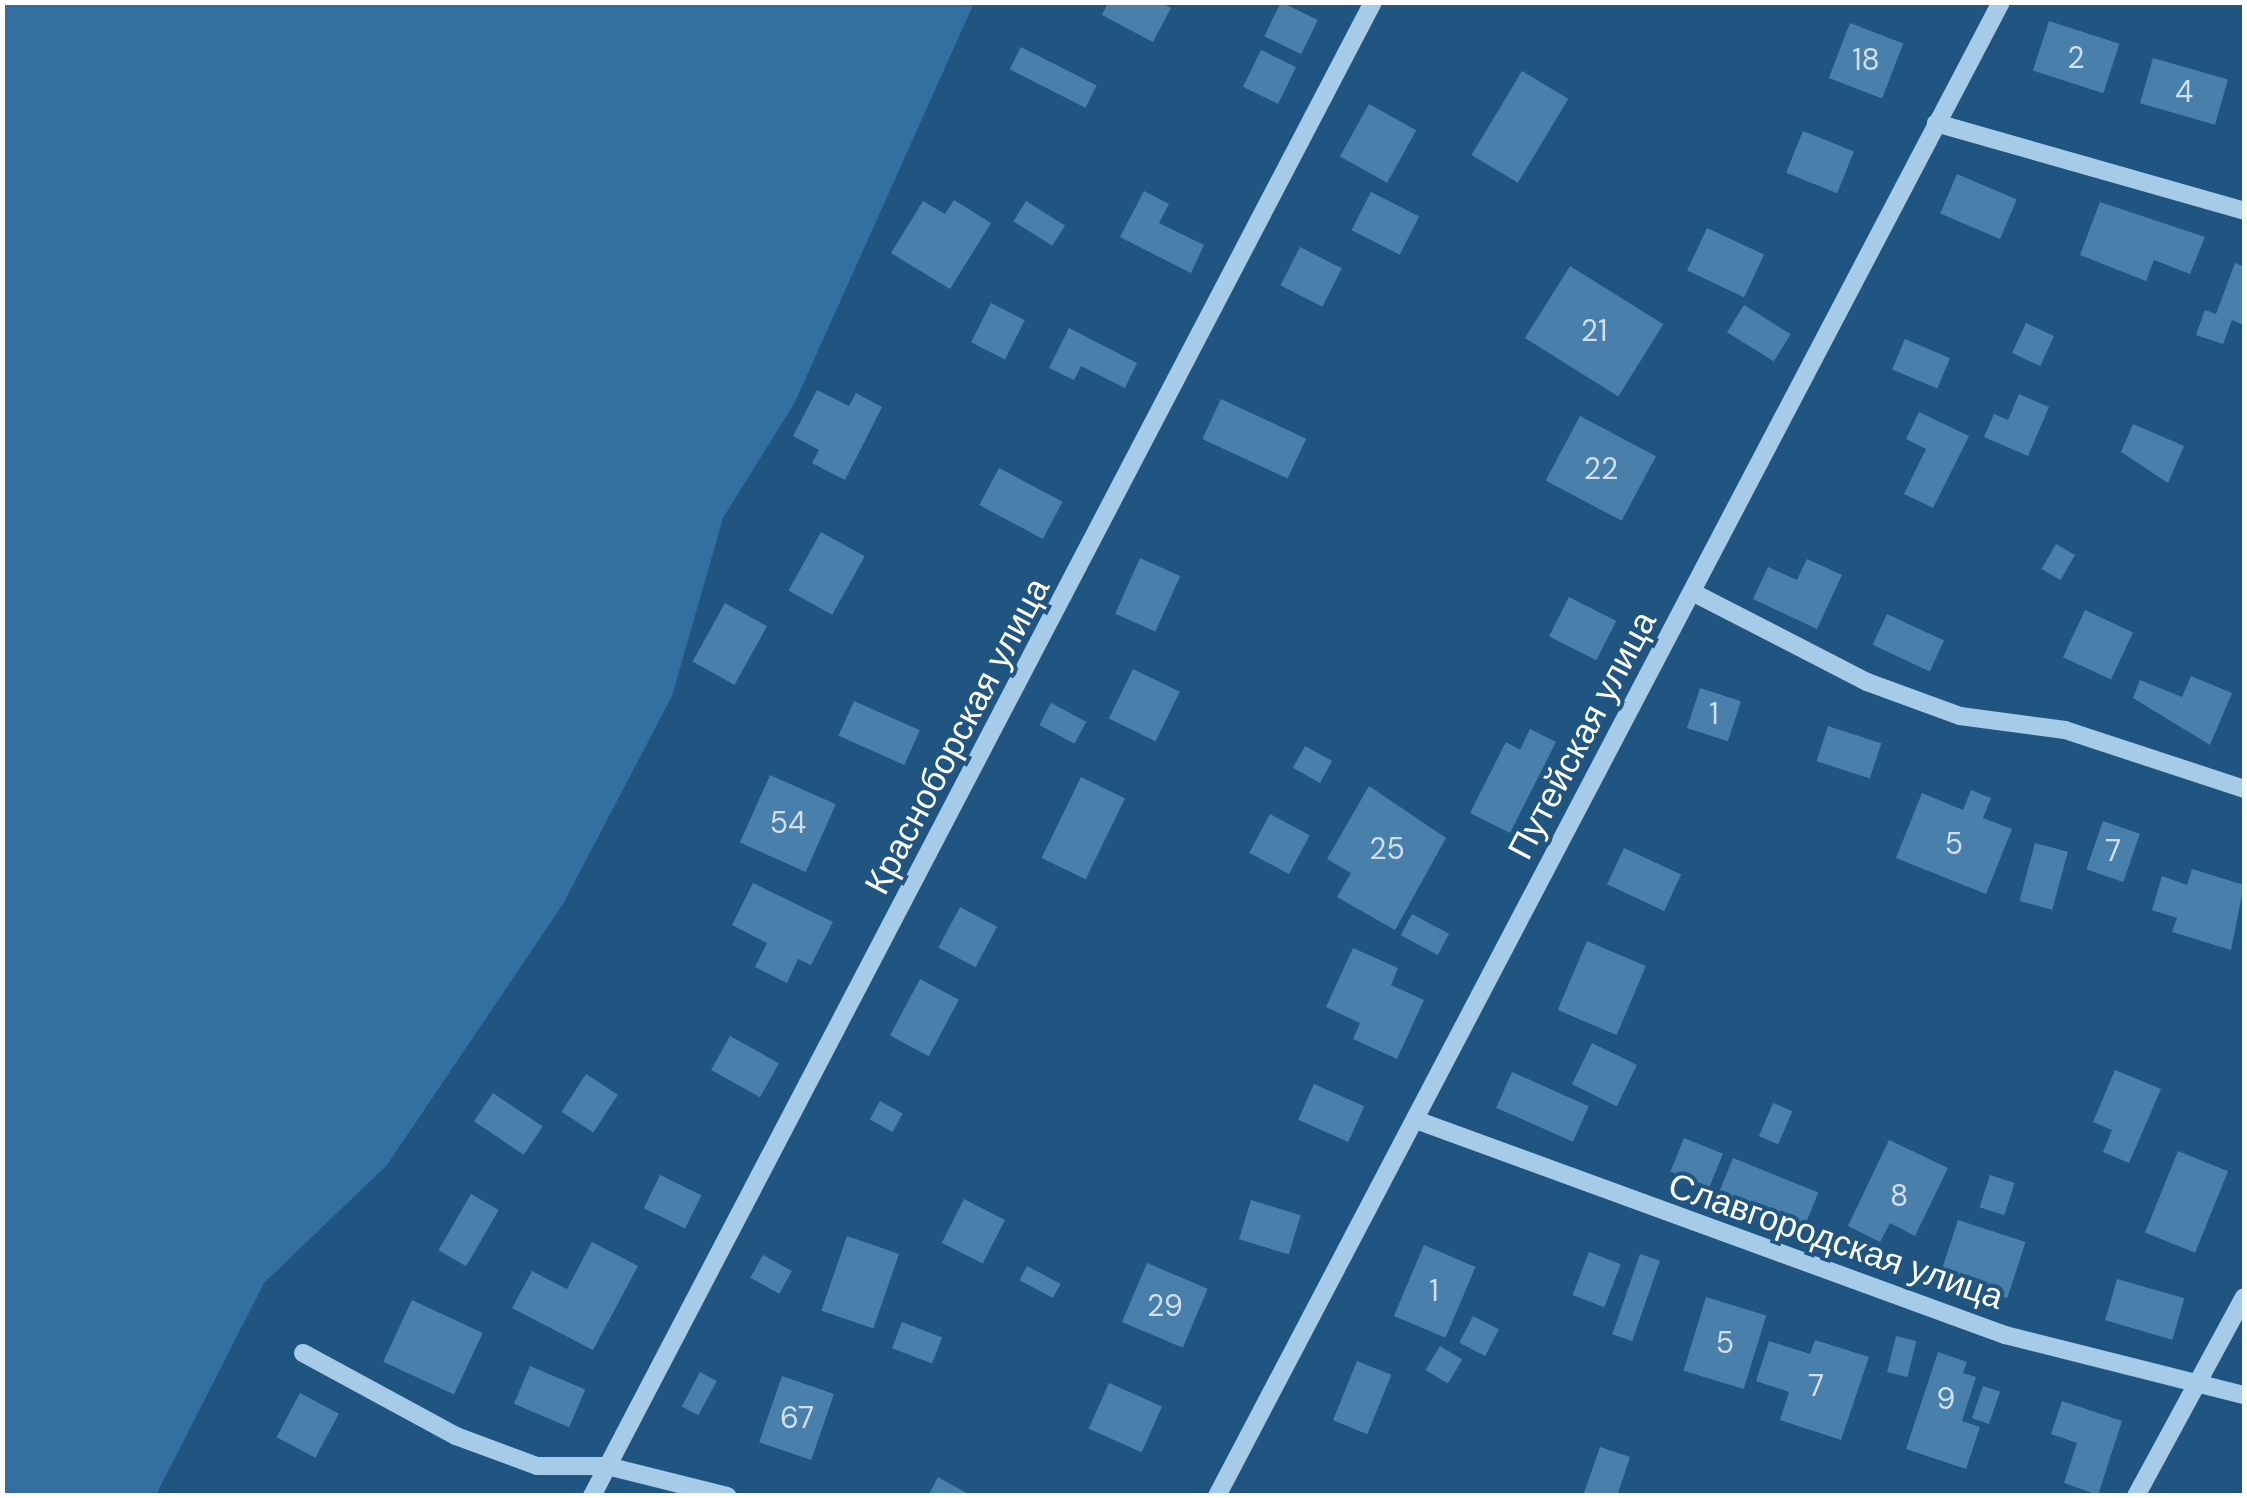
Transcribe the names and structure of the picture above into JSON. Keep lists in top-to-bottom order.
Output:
{
  "streets": {
    "street": ["Путейская улица", "Красноборская улица", "Славгородская улица"]
  },
  "crossings": [
    ["Путейская улица", "Славгородская улица"]
  ],
  "house_numbers": [
    "2",
    "18",
    "4",
    "21",
    "22",
    "1",
    "54",
    "5",
    "25",
    "7",
    "8",
    "1",
    "29",
    "5",
    "7",
    "9",
    "67"
  ]
}
